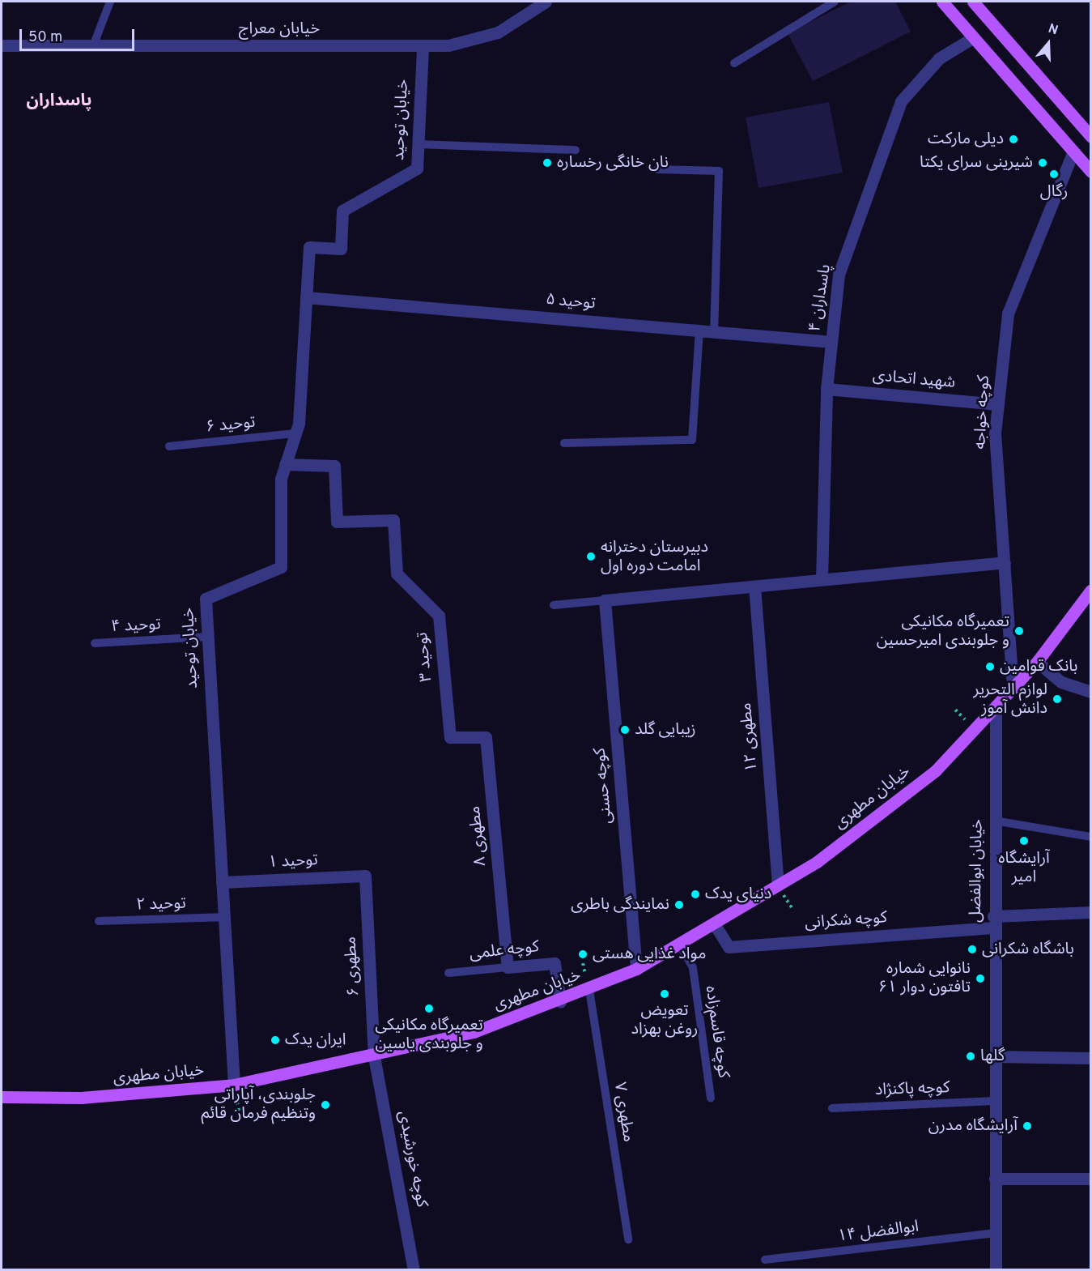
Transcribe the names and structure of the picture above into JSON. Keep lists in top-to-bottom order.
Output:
{
  "streets": {
    "main road": ["خیابان مطهری"],
    "street": [
      "خیابان معراج",
      "خیابان توحید",
      "پاسداران ۴",
      "توحید ۵",
      "شهید اتحادی",
      "کوچه خواجه",
      "توحید ۳",
      "مطهری ۱۲",
      "کوچه حسنی",
      "مطهری ۸",
      "توحید ۱",
      "خیابان ابوالفضل",
      "کوچه شکرانی",
      "کوچه علمی",
      "مطهری ۶",
      "کوچه خورشیدی"
    ],
    "lane": [
      "توحید ۶",
      "توحید ۴",
      "توحید ۲",
      "کوچه قاسم‌زاده",
      "کوچه پاکنژاد",
      "مطهری ۷",
      "ابوالفضل ۱۴"
    ]
  },
  "crossings": [
    ["خیابان معراج", "خیابان توحید"],
    ["خیابان توحید", "توحید ۵"],
    ["خیابان توحید", "توحید ۶"],
    ["خیابان توحید", "توحید ۴"],
    ["خیابان توحید", "توحید ۳"],
    ["خیابان توحید", "خیابان مطهری"],
    ["خیابان توحید", "توحید ۱"],
    ["خیابان توحید", "توحید ۲"],
    ["پاسداران ۴", "توحید ۵"],
    ["پاسداران ۴", "شهید اتحادی"],
    ["شهید اتحادی", "کوچه خواجه"],
    ["کوچه خواجه", "خیابان مطهری"],
    ["توحید ۳", "مطهری ۸"],
    ["مطهری ۱۲", "خیابان مطهری"],
    ["کوچه حسنی", "خیابان مطهری"],
    ["خیابان مطهری", "خیابان ابوالفضل"],
    ["خیابان مطهری", "کوچه شکرانی"],
    ["خیابان مطهری", "کوچه علمی"],
    ["خیابان مطهری", "مطهری ۶"],
    ["خیابان مطهری", "کوچه قاسم‌زاده"],
    ["خیابان مطهری", "مطهری ۷"],
    ["خیابان مطهری", "کوچه خورشیدی"],
    ["مطهری ۸", "کوچه علمی"],
    ["توحید ۱", "مطهری ۶"],
    ["خیابان ابوالفضل", "کوچه شکرانی"],
    ["خیابان ابوالفضل", "کوچه پاکنژاد"],
    ["خیابان ابوالفضل", "ابوالفضل ۱۴"],
    ["مطهری ۶", "کوچه خورشیدی"]
  ],
  "districts": ["پاسداران"],
  "places": [
    "دیلی مارکت",
    "نان خانگی رخساره",
    "شیرینی سرای یکتا",
    "رگال",
    "دبیرستان دخترانه امامت دوره اول",
    "تعمیرگاه مکانیکی و جلوبندی امیرحسین",
    "بانک قوامین",
    "لوازم التحریر دانش آموز",
    "زیبایی گلد",
    "آرایشگاه امیر",
    "دنیای یدک",
    "نمایندگی باطری",
    "باشگاه شکرانی",
    "مواد غذایی هستی",
    "نانوایی شماره ۶۱ تافتون دوار",
    "تعویض روغن بهزاد",
    "تعمیرگاه مکانیکی و جلوبندی یاسین",
    "ایران یدک",
    "گلها",
    "جلوبندی، آپاراتی وتنظیم فرمان قائم",
    "آرایشگاه مدرن"
  ],
  "scale_bar": "50 m",
  "north": "top"
}
